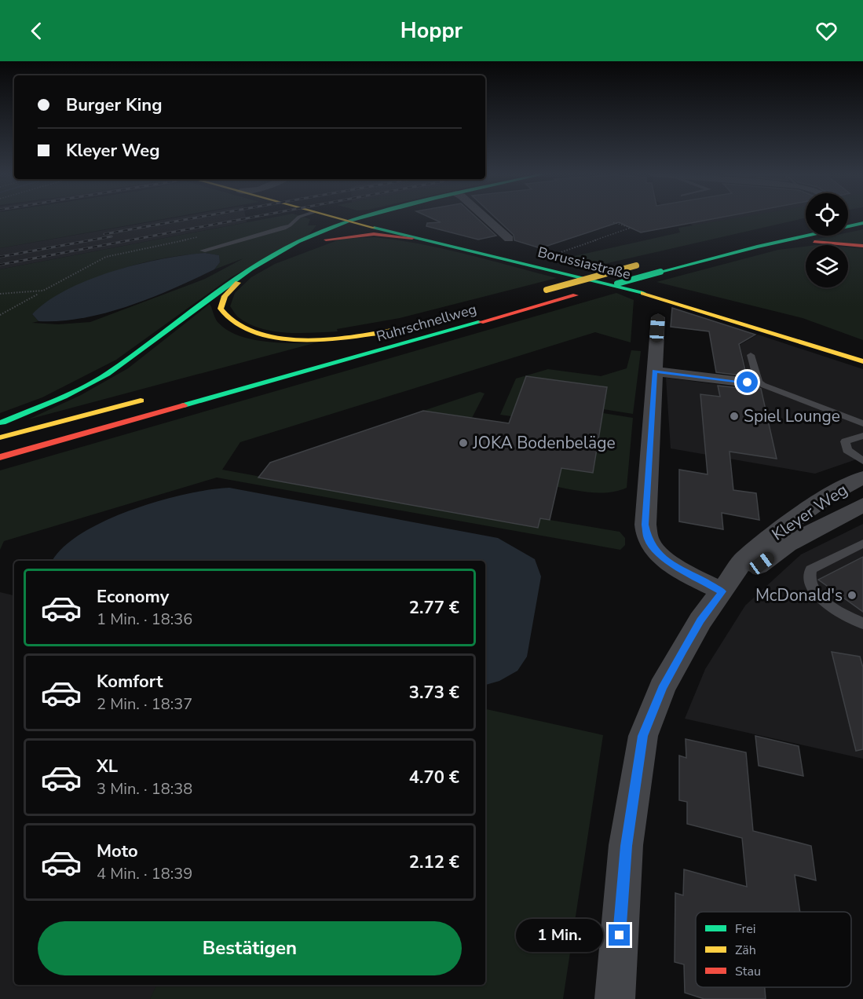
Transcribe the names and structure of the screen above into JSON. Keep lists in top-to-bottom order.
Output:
{
  "streets": {
    "main road": ["Borussiastraße", "Ruhrschnellweg"],
    "street": ["Kleyer Weg"]
  },
  "places": ["Spiel Lounge", "JOKA Bodenbeläge", "McDonald's"],
  "legend": ["Frei", "Zäh", "Stau"],
  "page": {
    "header": "Hoppr",
    "banner": ["Burger King", "Kleyer Weg"],
    "list": [
      {
        "name": "Economy",
        "note": "1 Min. · 18:36",
        "value": "2.77 €"
      },
      {
        "name": "Komfort",
        "note": "2 Min. · 18:37",
        "value": "3.73 €"
      },
      {
        "name": "XL",
        "note": "3 Min. · 18:38",
        "value": "4.70 €"
      },
      {
        "name": "Moto",
        "note": "4 Min. · 18:39",
        "value": "2.12 €"
      }
    ],
    "buttons": "Bestätigen",
    "bubble": "1 Min."
  }
}
